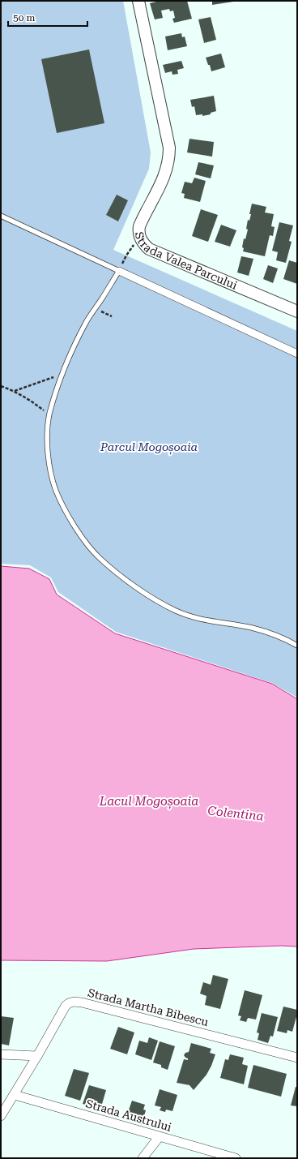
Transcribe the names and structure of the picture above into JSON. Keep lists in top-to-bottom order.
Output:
{
  "streets": {
    "street": ["Strada Valea Parcului", "Strada Martha Bibescu", "Strada Austrului"]
  },
  "crossings": [
    ["Strada Martha Bibescu", "Strada Austrului"]
  ],
  "water": ["Lacul Mogoșoaia", "Colentina"],
  "parks": ["Parcul Mogoșoaia"],
  "scale_bar": "50 m"
}
